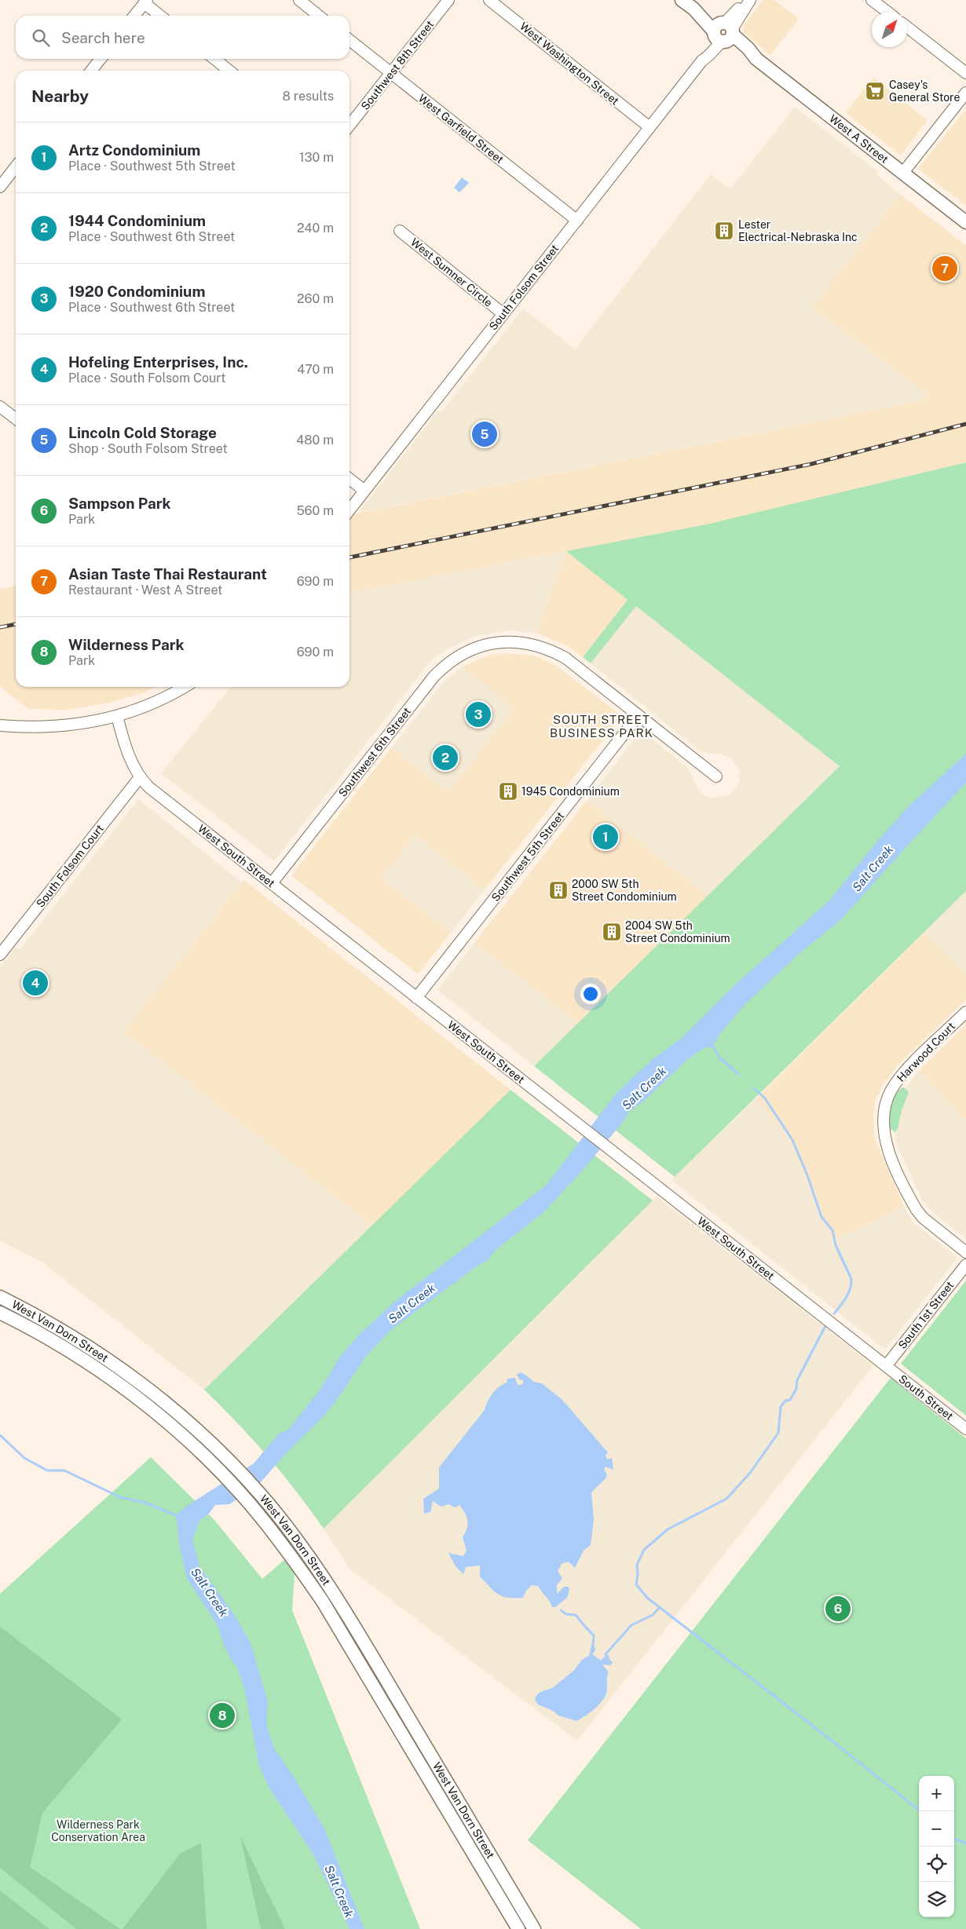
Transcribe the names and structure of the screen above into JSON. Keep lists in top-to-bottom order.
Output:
{
  "streets": {
    "main road": ["West A Street", "West Van Dorn Street"],
    "street": [
      "West Washington Street",
      "Southwest 8th Street",
      "West Garfield Street",
      "West Sumner Circle",
      "South Folsom Street",
      "Southwest 6th Street",
      "West South Street",
      "Southwest 5th Street",
      "South Folsom Court",
      "Harwood Court",
      "South 1st Street",
      "South Street"
    ]
  },
  "crossings": [
    ["West Washington Street", "South Folsom Street"],
    ["Southwest 8th Street", "West Garfield Street"],
    ["West Garfield Street", "South Folsom Street"],
    ["West A Street", "South Folsom Street"],
    ["West Sumner Circle", "South Folsom Street"],
    ["Southwest 6th Street", "West South Street"],
    ["Southwest 6th Street", "Southwest 5th Street"],
    ["West South Street", "Southwest 5th Street"],
    ["West South Street", "South Folsom Court"],
    ["West South Street", "South 1st Street"],
    ["West South Street", "South Street"],
    ["South 1st Street", "South Street"]
  ],
  "districts": ["SOUTH STREET BUSINESS PARK"],
  "water": ["Salt Creek"],
  "parks": ["Wilderness Park Conservation Area"],
  "places": {
    "supermarket": ["Casey's General Store"],
    "building": [
      "Lester Electrical-Nebraska Inc",
      "1945 Condominium",
      "2000 SW 5th Street Condominium",
      "2004 SW 5th Street Condominium"
    ]
  },
  "north": "top right",
  "page": {
    "search": "Search here",
    "heading": ["Nearby", "8 results"],
    "list": [
      {
        "mark": "1",
        "name": "Artz Condominium",
        "note": "Place · Southwest 5th Street",
        "value": "130 m"
      },
      {
        "mark": "2",
        "name": "1944 Condominium",
        "note": "Place · Southwest 6th Street",
        "value": "240 m"
      },
      {
        "mark": "3",
        "name": "1920 Condominium",
        "note": "Place · Southwest 6th Street",
        "value": "260 m"
      },
      {
        "mark": "4",
        "name": "Hofeling Enterprises, Inc.",
        "note": "Place · South Folsom Court",
        "value": "470 m"
      },
      {
        "mark": "5",
        "name": "Lincoln Cold Storage",
        "note": "Shop · South Folsom Street",
        "value": "480 m"
      },
      {
        "mark": "6",
        "name": "Sampson Park",
        "note": "Park",
        "value": "560 m"
      },
      {
        "mark": "7",
        "name": "Asian Taste Thai Restaurant",
        "note": "Restaurant · West A Street",
        "value": "690 m"
      },
      {
        "mark": "8",
        "name": "Wilderness Park",
        "note": "Park",
        "value": "690 m"
      }
    ],
    "pins": [
      "7",
      "5",
      "3",
      "2",
      "1",
      "4",
      "6",
      "8"
    ],
    "map_buttons": ["+", "−"]
  }
}
